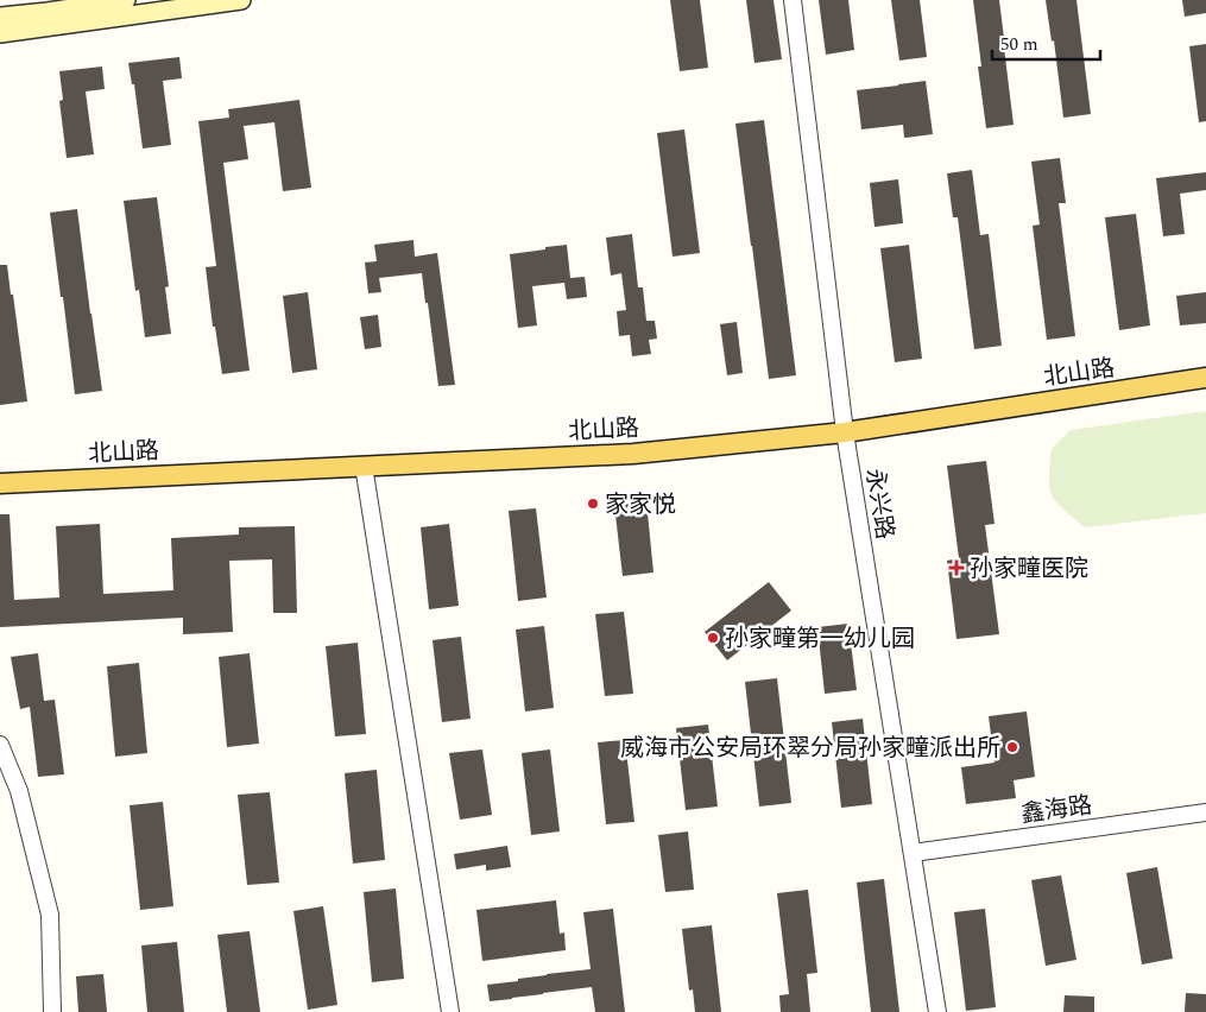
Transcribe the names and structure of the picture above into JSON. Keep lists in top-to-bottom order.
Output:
{
  "streets": {
    "main road": ["北山路"],
    "street": ["永兴路", "鑫海路"]
  },
  "crossings": [
    ["北山路", "永兴路"],
    ["永兴路", "鑫海路"]
  ],
  "places": {
    "other": ["家家悦", "孙家疃第一幼儿园", "威海市公安局环翠分局孙家疃派出所"],
    "health": ["孙家疃医院"]
  },
  "scale_bar": "50 m"
}
